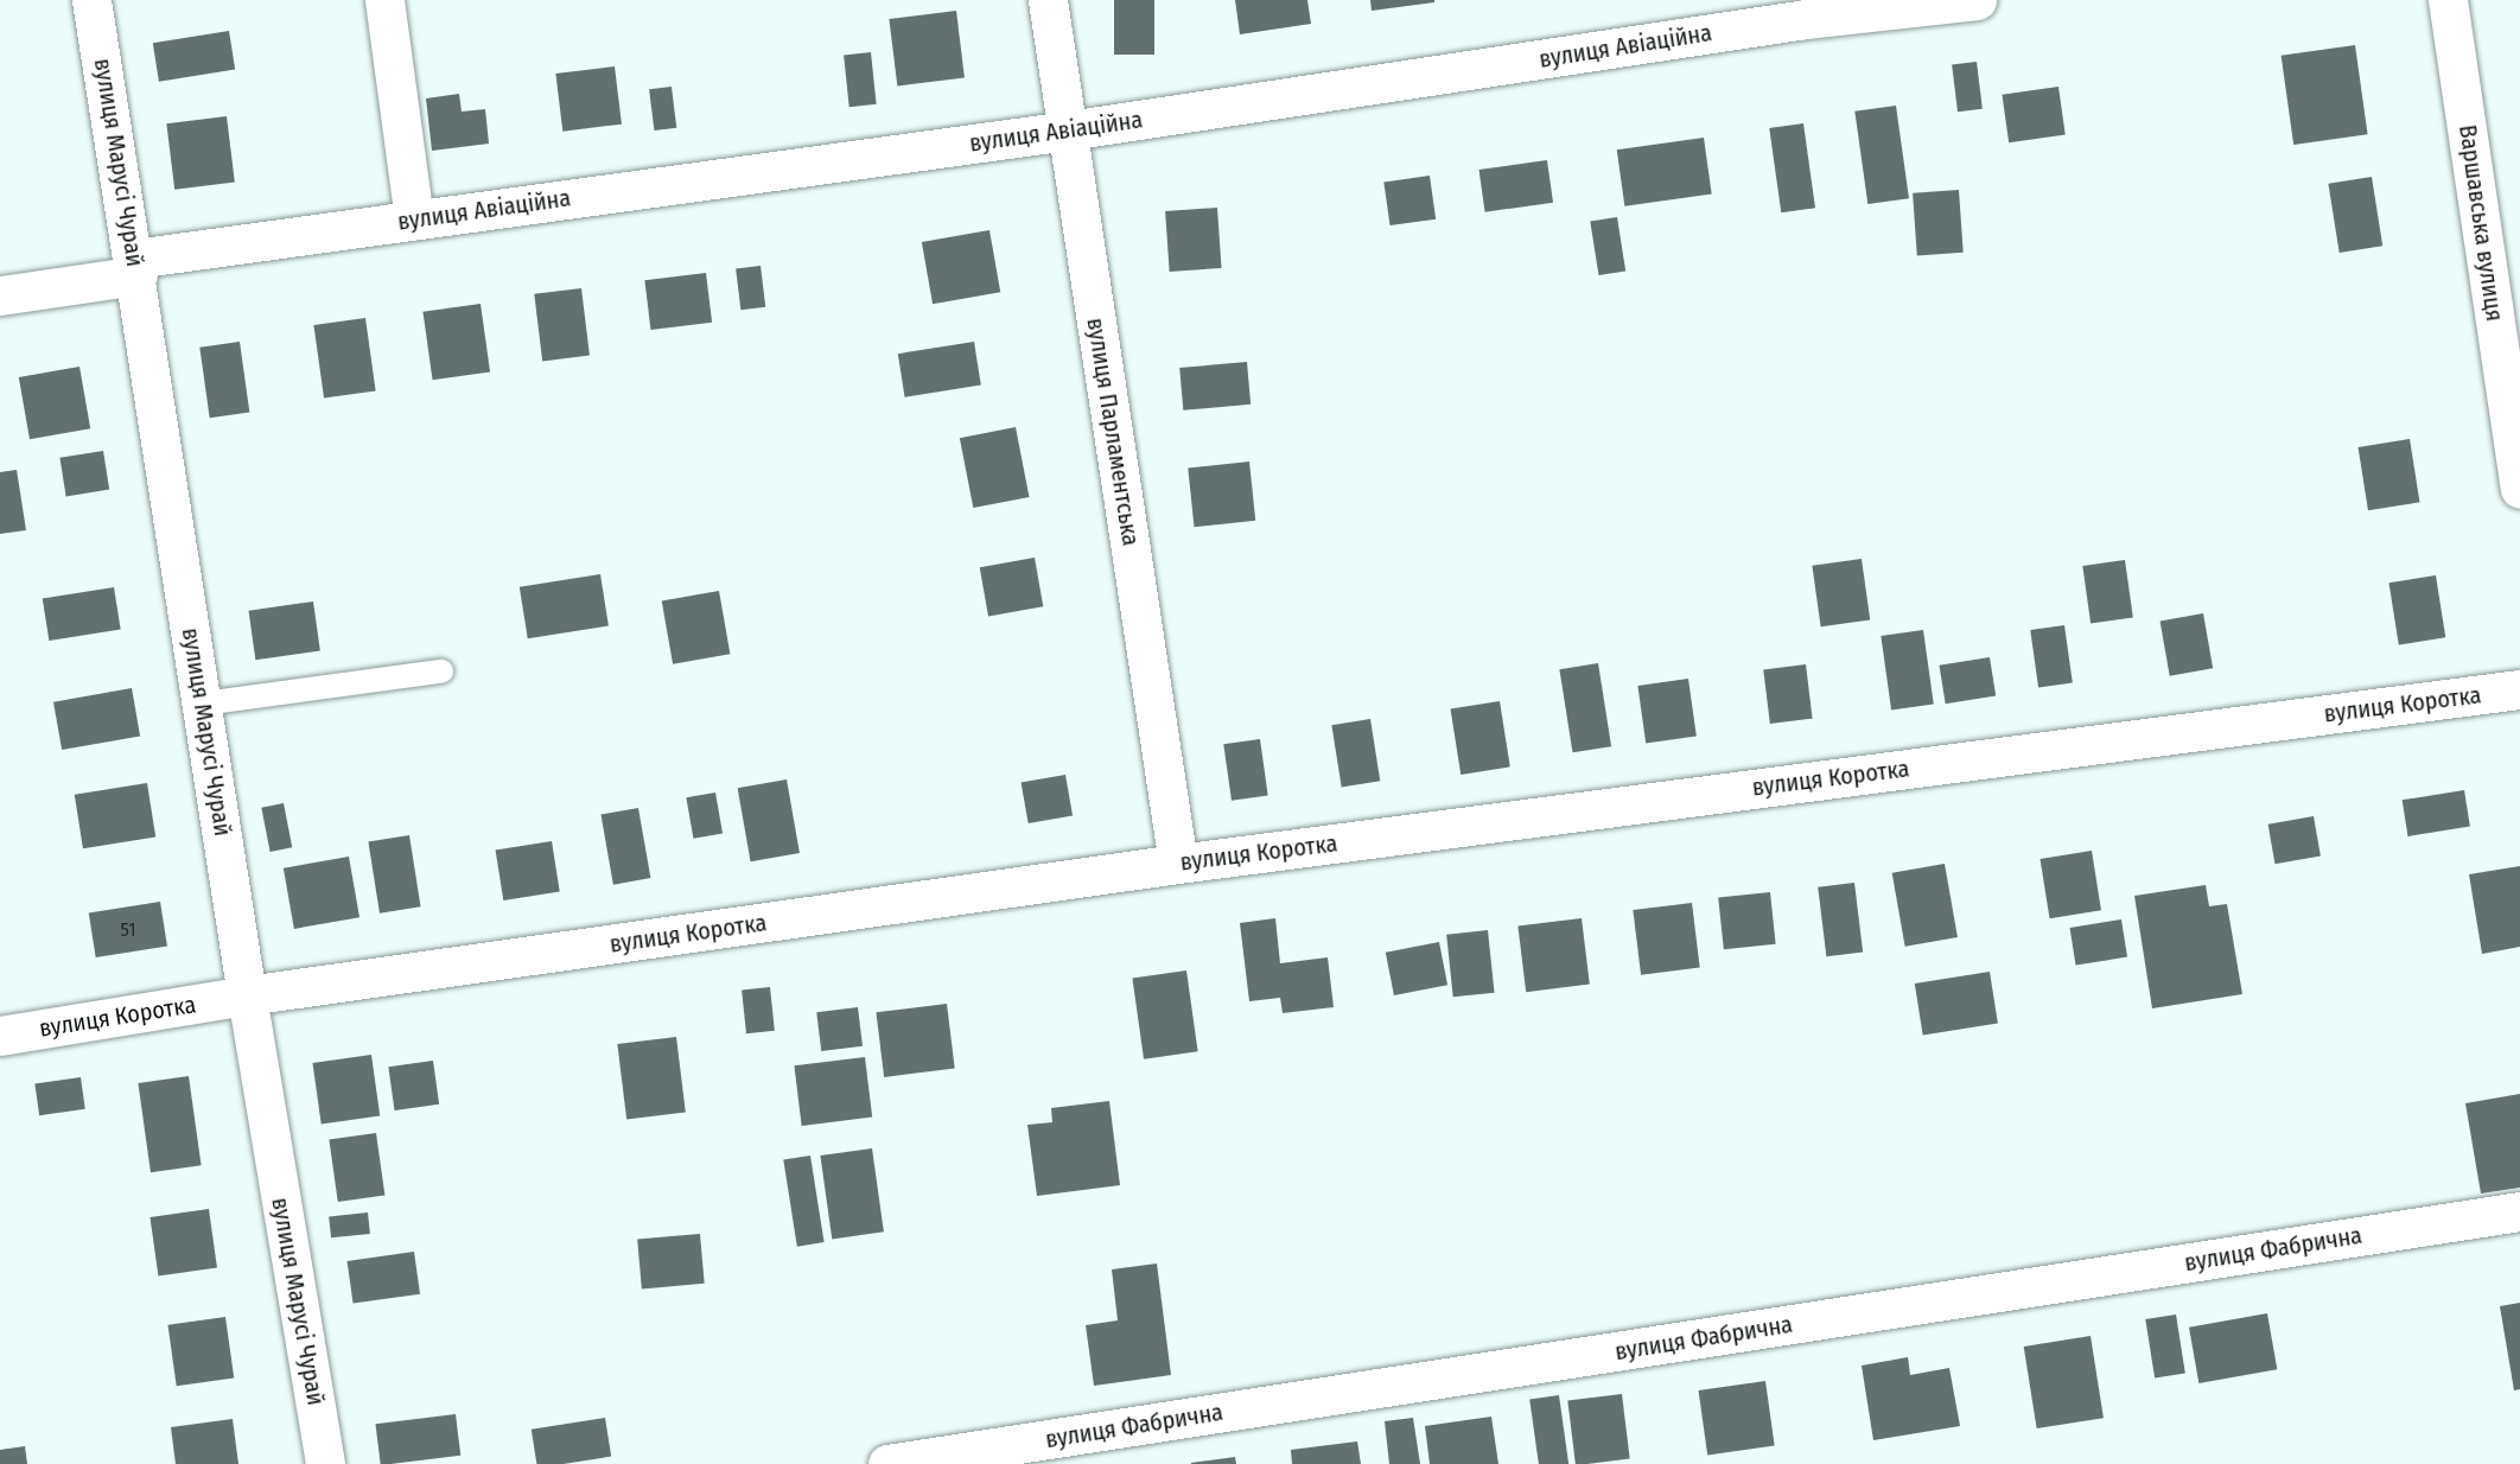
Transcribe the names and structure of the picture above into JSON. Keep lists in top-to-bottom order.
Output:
{
  "streets": {
    "street": [
      "вулиця Авіаційна",
      "вулиця Марусі Чурай",
      "Варшавська вулиця",
      "вулиця Парламентська",
      "вулиця Коротка",
      "вулиця Фабрична"
    ]
  },
  "crossings": [
    ["вулиця Авіаційна", "вулиця Марусі Чурай"],
    ["вулиця Авіаційна", "вулиця Парламентська"],
    ["вулиця Марусі Чурай", "вулиця Коротка"],
    ["вулиця Парламентська", "вулиця Коротка"]
  ],
  "house_numbers": ["51"]
}
